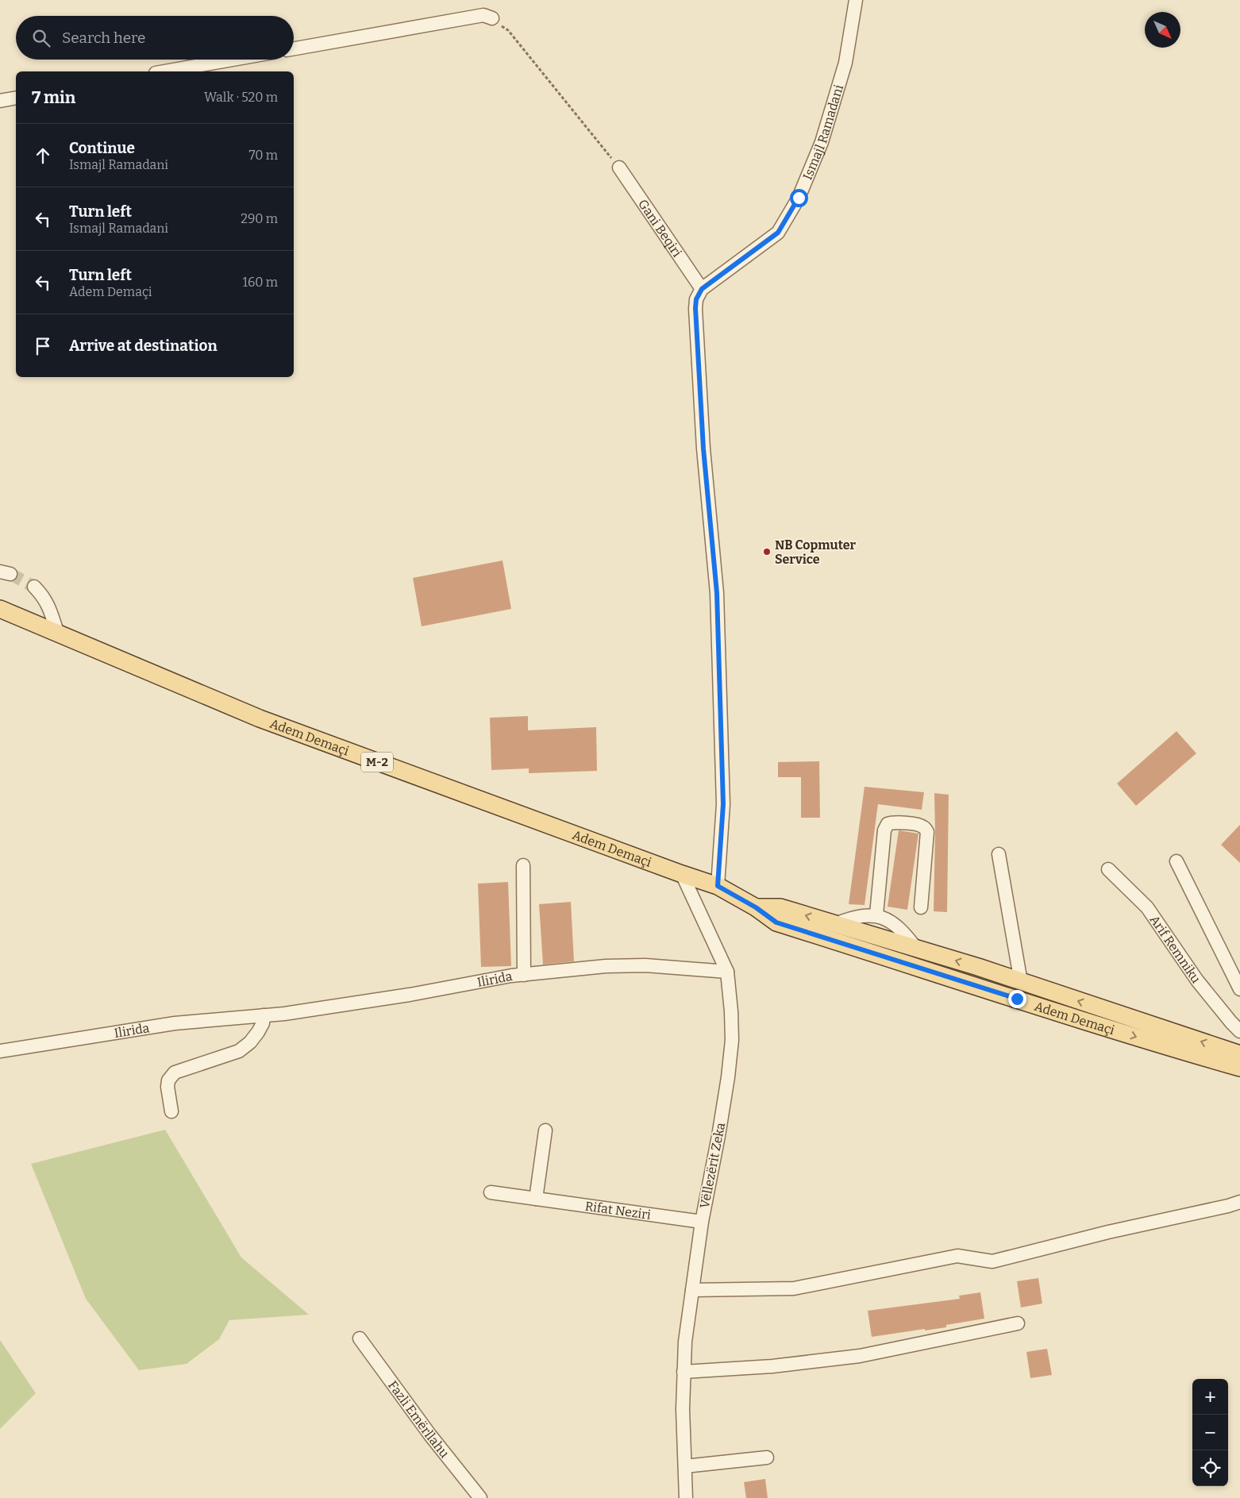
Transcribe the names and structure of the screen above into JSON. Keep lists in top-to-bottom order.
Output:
{
  "streets": {
    "main road": ["Adem Demaçi", "M-2"],
    "street": [
      "Ismajl Ramadani",
      "Gani Beqiri",
      "Arif Remniku",
      "Ilirida",
      "Vëllezërit Zeka",
      "Rifat Neziri",
      "Fazli Emërllahu"
    ]
  },
  "crossings": [
    ["Ismajl Ramadani", "Gani Beqiri"],
    ["Adem Demaçi", "Vëllezërit Zeka"],
    ["Ilirida", "Vëllezërit Zeka"],
    ["Vëllezërit Zeka", "Rifat Neziri"]
  ],
  "places": ["NB Copmuter Service"],
  "north": "bottom right",
  "page": {
    "search": "Search here",
    "heading": ["7 min", "Walk · 520 m"],
    "list": [
      ["Continue", "Ismajl Ramadani", "70 m"],
      ["Turn left", "Ismajl Ramadani", "290 m"],
      ["Turn left", "Adem Demaçi", "160 m"],
      "Arrive at destination"
    ],
    "map_buttons": ["+", "−"]
  }
}
